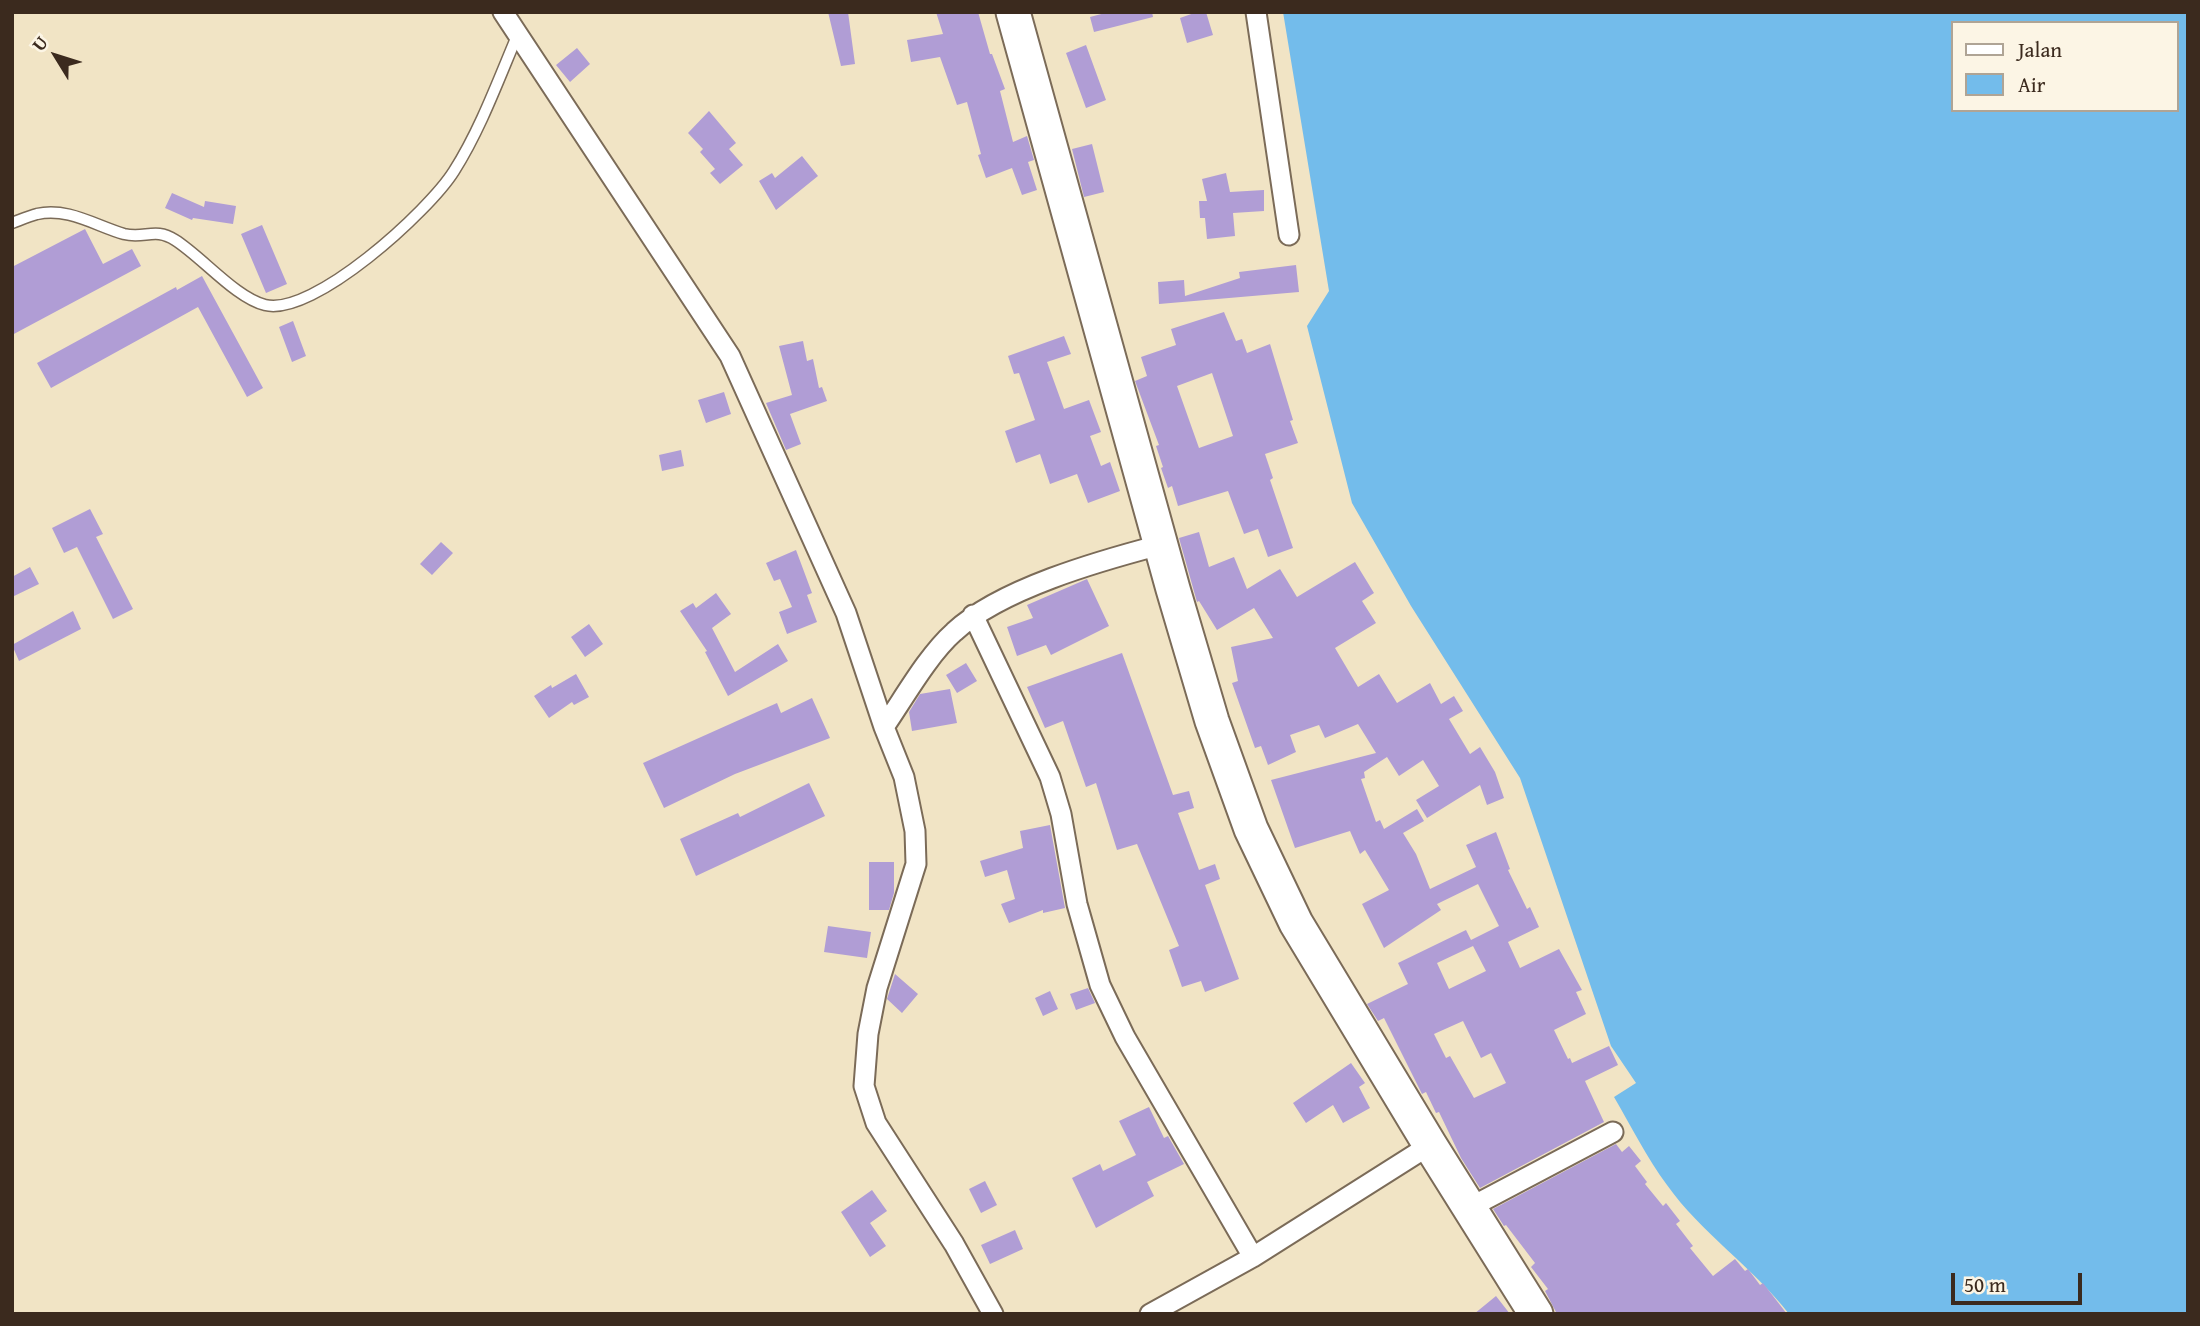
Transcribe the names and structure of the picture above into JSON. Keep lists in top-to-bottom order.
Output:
{
  "legend": ["Jalan", "Air"],
  "scale_bar": "50 m",
  "north": "top left"
}
